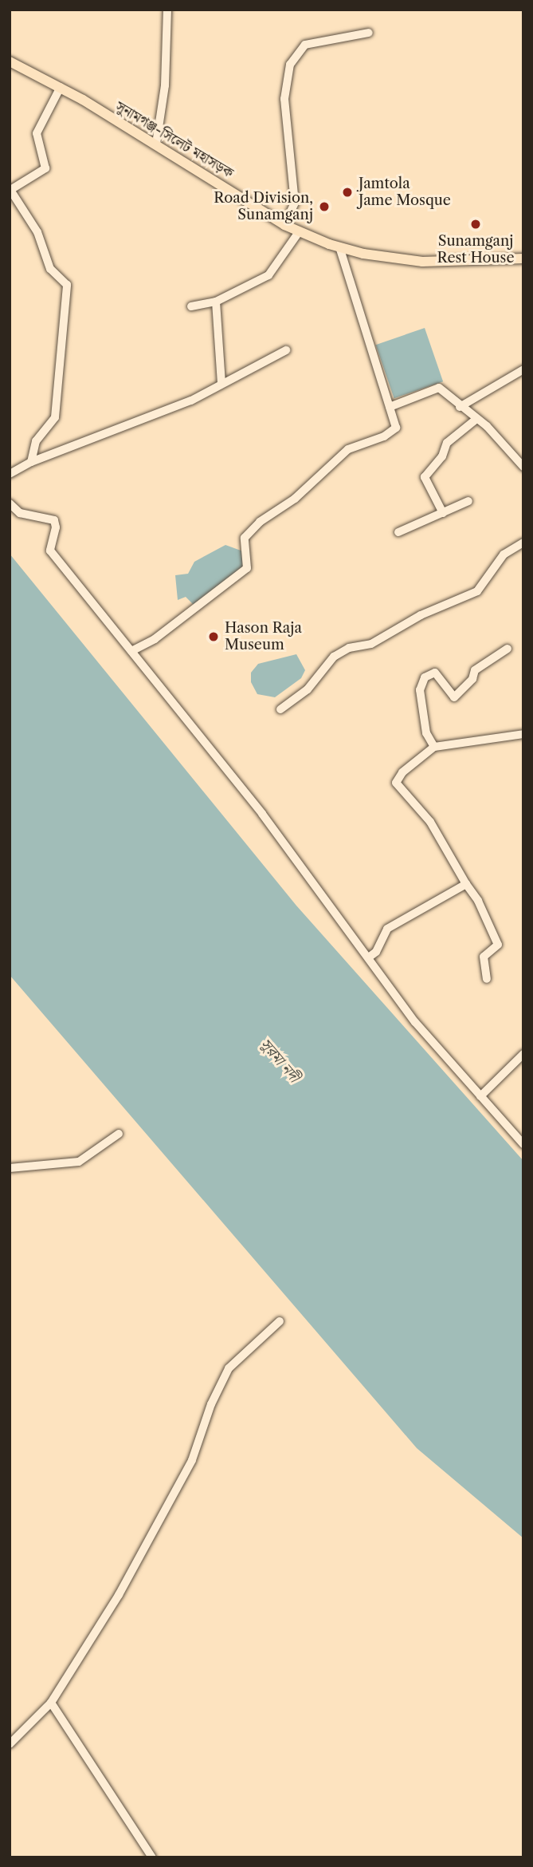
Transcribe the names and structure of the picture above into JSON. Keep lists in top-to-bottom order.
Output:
{
  "streets": {
    "main road": ["সুনামগঞ্জ-সিলেট মহাসড়ক"]
  },
  "water": ["সুরমা নদী"],
  "places": [
    "Jamtola Jame Mosque",
    "Road Division, Sunamganj",
    "Sunamganj Rest House",
    "Hason Raja Museum"
  ]
}
